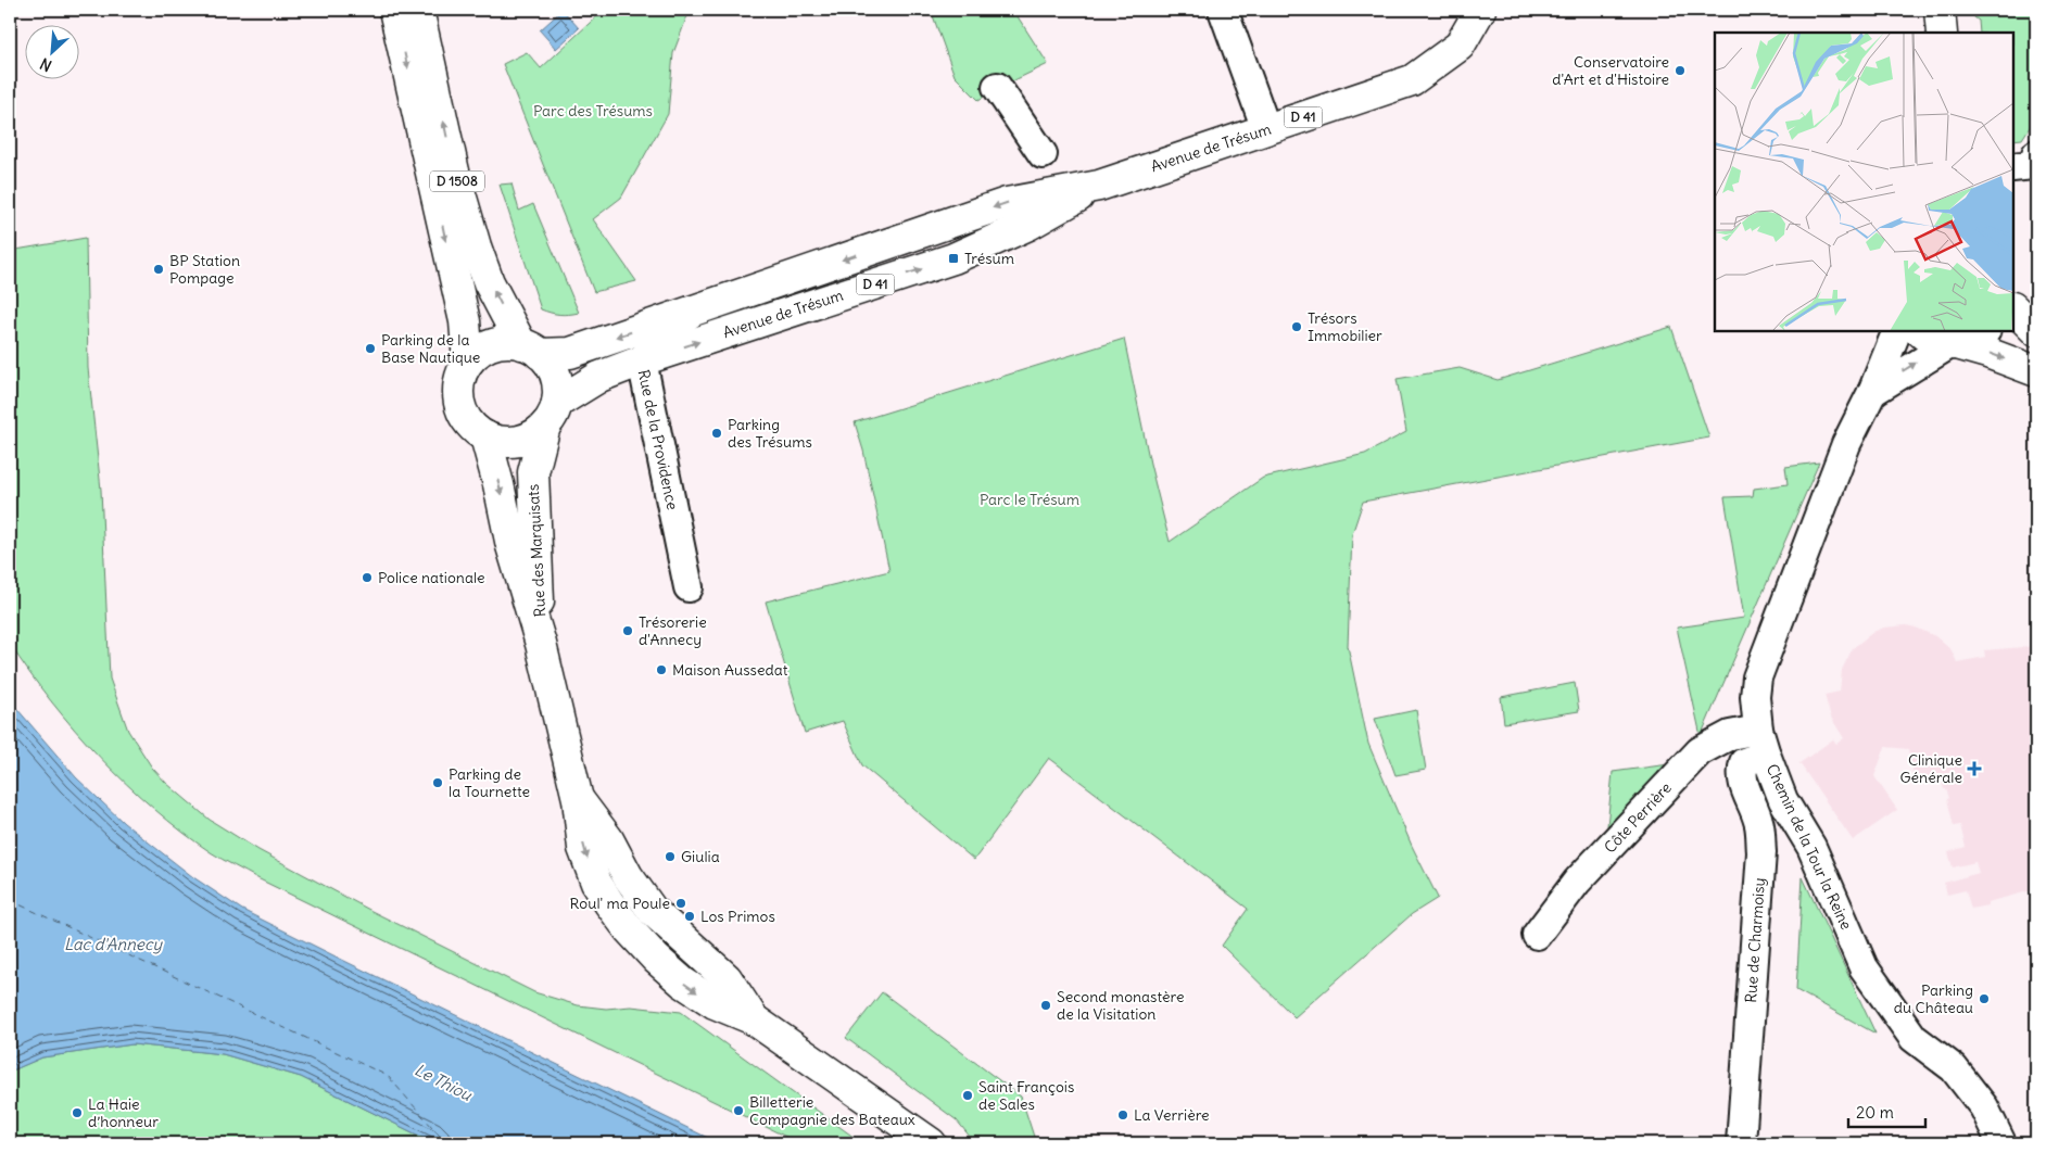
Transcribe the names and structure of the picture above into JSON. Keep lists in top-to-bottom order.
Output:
{
  "streets": {
    "main road": [
      "D 41",
      "Avenue de Trésum",
      "D 1508",
      "Rue des Marquisats"
    ],
    "street": [
      "Rue de la Providence",
      "Côte Perrière",
      "Chemin de la Tour la Reine",
      "Rue de Charmoisy"
    ]
  },
  "crossings": [
    ["Avenue de Trésum", "D 1508"],
    ["Avenue de Trésum", "Rue de la Providence"],
    ["Avenue de Trésum", "Rue des Marquisats"],
    ["D 1508", "Rue des Marquisats"],
    ["Côte Perrière", "Chemin de la Tour la Reine"],
    ["Côte Perrière", "Rue de Charmoisy"],
    ["Chemin de la Tour la Reine", "Rue de Charmoisy"]
  ],
  "water": ["Lac d'Annecy", "Le Thiou"],
  "parks": ["Parc des Trésums", "Parc le Trésum"],
  "places": {
    "other": [
      "Conservatoire d'Art et d'Histoire",
      "BP Station Pompage",
      "Trésors Immobilier",
      "Parking de la Base Nautique",
      "Parking des Trésums",
      "Police nationale",
      "Trésorerie d'Annecy",
      "Maison Aussedat",
      "Parking de la Tournette",
      "Giulia",
      "Roul' ma Poule",
      "Los Primos",
      "Parking du Château",
      "Second monastère de la Visitation",
      "Saint François de Sales",
      "Billetterie Compagnie des Bateaux",
      "La Haie d’honneur",
      "La Verrière"
    ],
    "transit": ["Trésum"],
    "health": ["Clinique Générale"]
  },
  "scale_bar": "20 m",
  "north": "bottom left"
}
